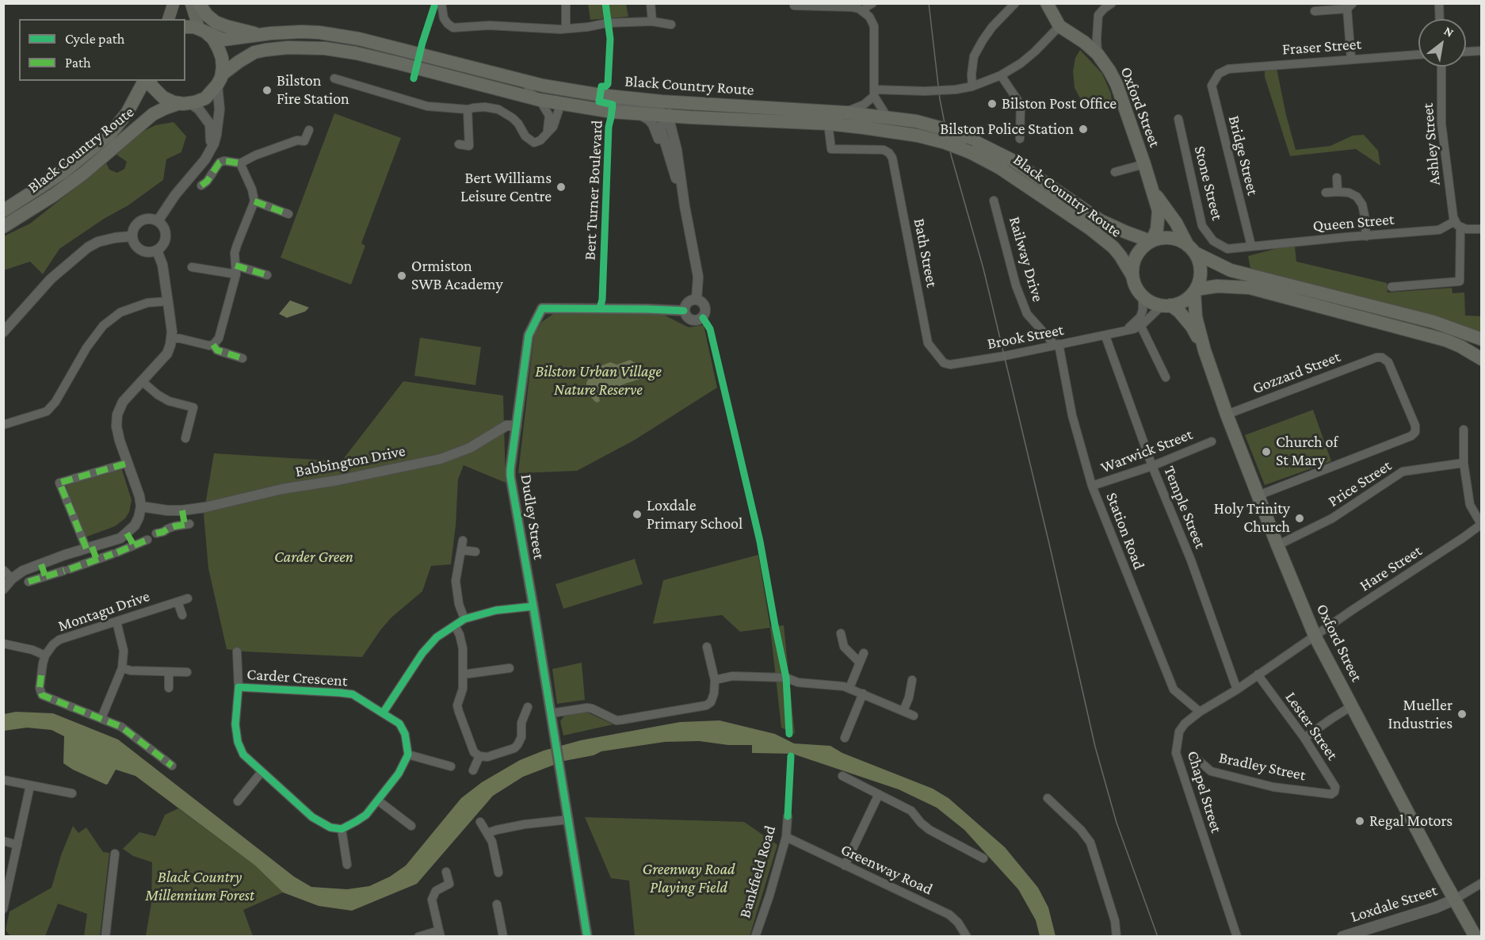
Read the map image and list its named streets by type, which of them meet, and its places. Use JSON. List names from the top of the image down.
{
  "streets": {
    "highway": ["Black Country Route", "Oxford Street"],
    "main road": ["Loxdale Street"],
    "street": [
      "Fraser Street",
      "Ashley Street",
      "Bridge Street",
      "Stone Street",
      "Queen Street",
      "Bath Street",
      "Railway Drive",
      "Brook Street",
      "Gozzard Street",
      "Warwick Street",
      "Babbington Drive",
      "Price Street",
      "Temple Street",
      "Dudley Street",
      "Station Road",
      "Hare Street",
      "Montagu Drive",
      "Carder Crescent",
      "Lester Street",
      "Bradley Street",
      "Chapel Street",
      "Greenway Road",
      "Bankfield Road"
    ],
    "cycle path": ["Bert Turner Boulevard"]
  },
  "crossings": [
    ["Fraser Street", "Bridge Street"],
    ["Black Country Route", "Oxford Street"],
    ["Black Country Route", "Bath Street"],
    ["Black Country Route", "Brook Street"],
    ["Oxford Street", "Brook Street"],
    ["Oxford Street", "Gozzard Street"],
    ["Oxford Street", "Price Street"],
    ["Oxford Street", "Hare Street"],
    ["Oxford Street", "Chapel Street"],
    ["Oxford Street", "Loxdale Street"],
    ["Ashley Street", "Queen Street"],
    ["Bridge Street", "Stone Street"],
    ["Bridge Street", "Queen Street"],
    ["Stone Street", "Queen Street"],
    ["Bath Street", "Brook Street"],
    ["Railway Drive", "Brook Street"],
    ["Railway Drive", "Station Road"],
    ["Brook Street", "Temple Street"],
    ["Brook Street", "Station Road"],
    ["Warwick Street", "Temple Street"],
    ["Warwick Street", "Station Road"],
    ["Babbington Drive", "Dudley Street"],
    ["Temple Street", "Chapel Street"],
    ["Station Road", "Chapel Street"],
    ["Hare Street", "Chapel Street"],
    ["Lester Street", "Bradley Street"],
    ["Lester Street", "Chapel Street"],
    ["Greenway Road", "Bankfield Road"]
  ],
  "parks": [
    "Bilston Urban Village Nature Reserve",
    "Carder Green",
    "Greenway Road Playing Field",
    "Black Country Millennium Forest"
  ],
  "places": [
    "Bilston Fire Station",
    "Bilston Post Office",
    "Bilston Police Station",
    "Bert Williams Leisure Centre",
    "Ormiston SWB Academy",
    "Church of St Mary",
    "Loxdale Primary School",
    "Holy Trinity Church",
    "Mueller Industries",
    "Regal Motors"
  ],
  "legend": ["Cycle path", "Path"],
  "north": "top right"
}
